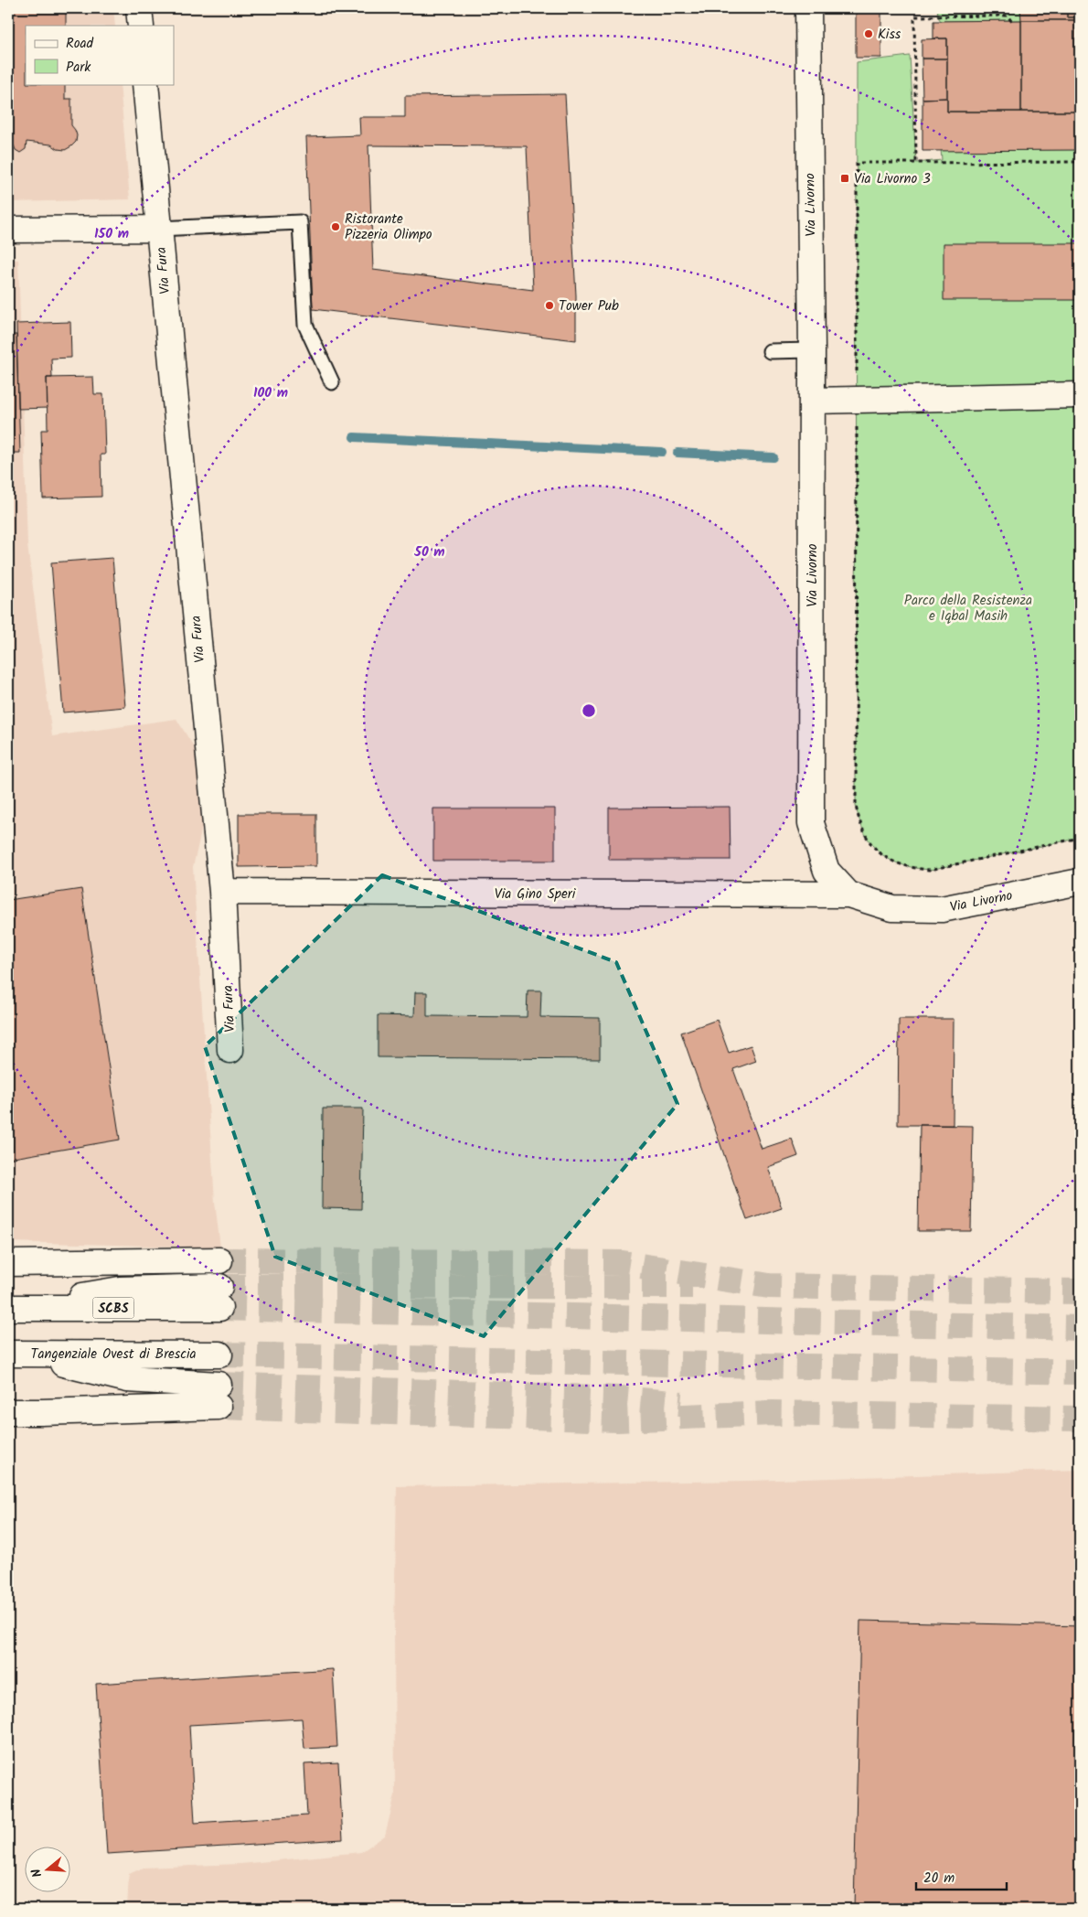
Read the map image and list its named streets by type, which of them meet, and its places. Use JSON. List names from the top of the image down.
{
  "streets": {
    "main road": [
      "Via Livorno",
      "Via Fura",
      "Via Gino Speri",
      "Tangenziale Ovest di Brescia"
    ]
  },
  "crossings": [
    ["Via Livorno", "Via Gino Speri"],
    ["Via Fura", "Via Gino Speri"]
  ],
  "parks": ["Parco della Resistenza e Iqbal Masih"],
  "places": {
    "other": ["Kiss", "Ristorante Pizzeria Olimpo", "Tower Pub"],
    "transit": ["Via Livorno 3"]
  },
  "legend": ["Road", "Park"],
  "scale_bar": "20 m",
  "north": "left",
  "rings": ["150 m", "100 m", "50 m"]
}
